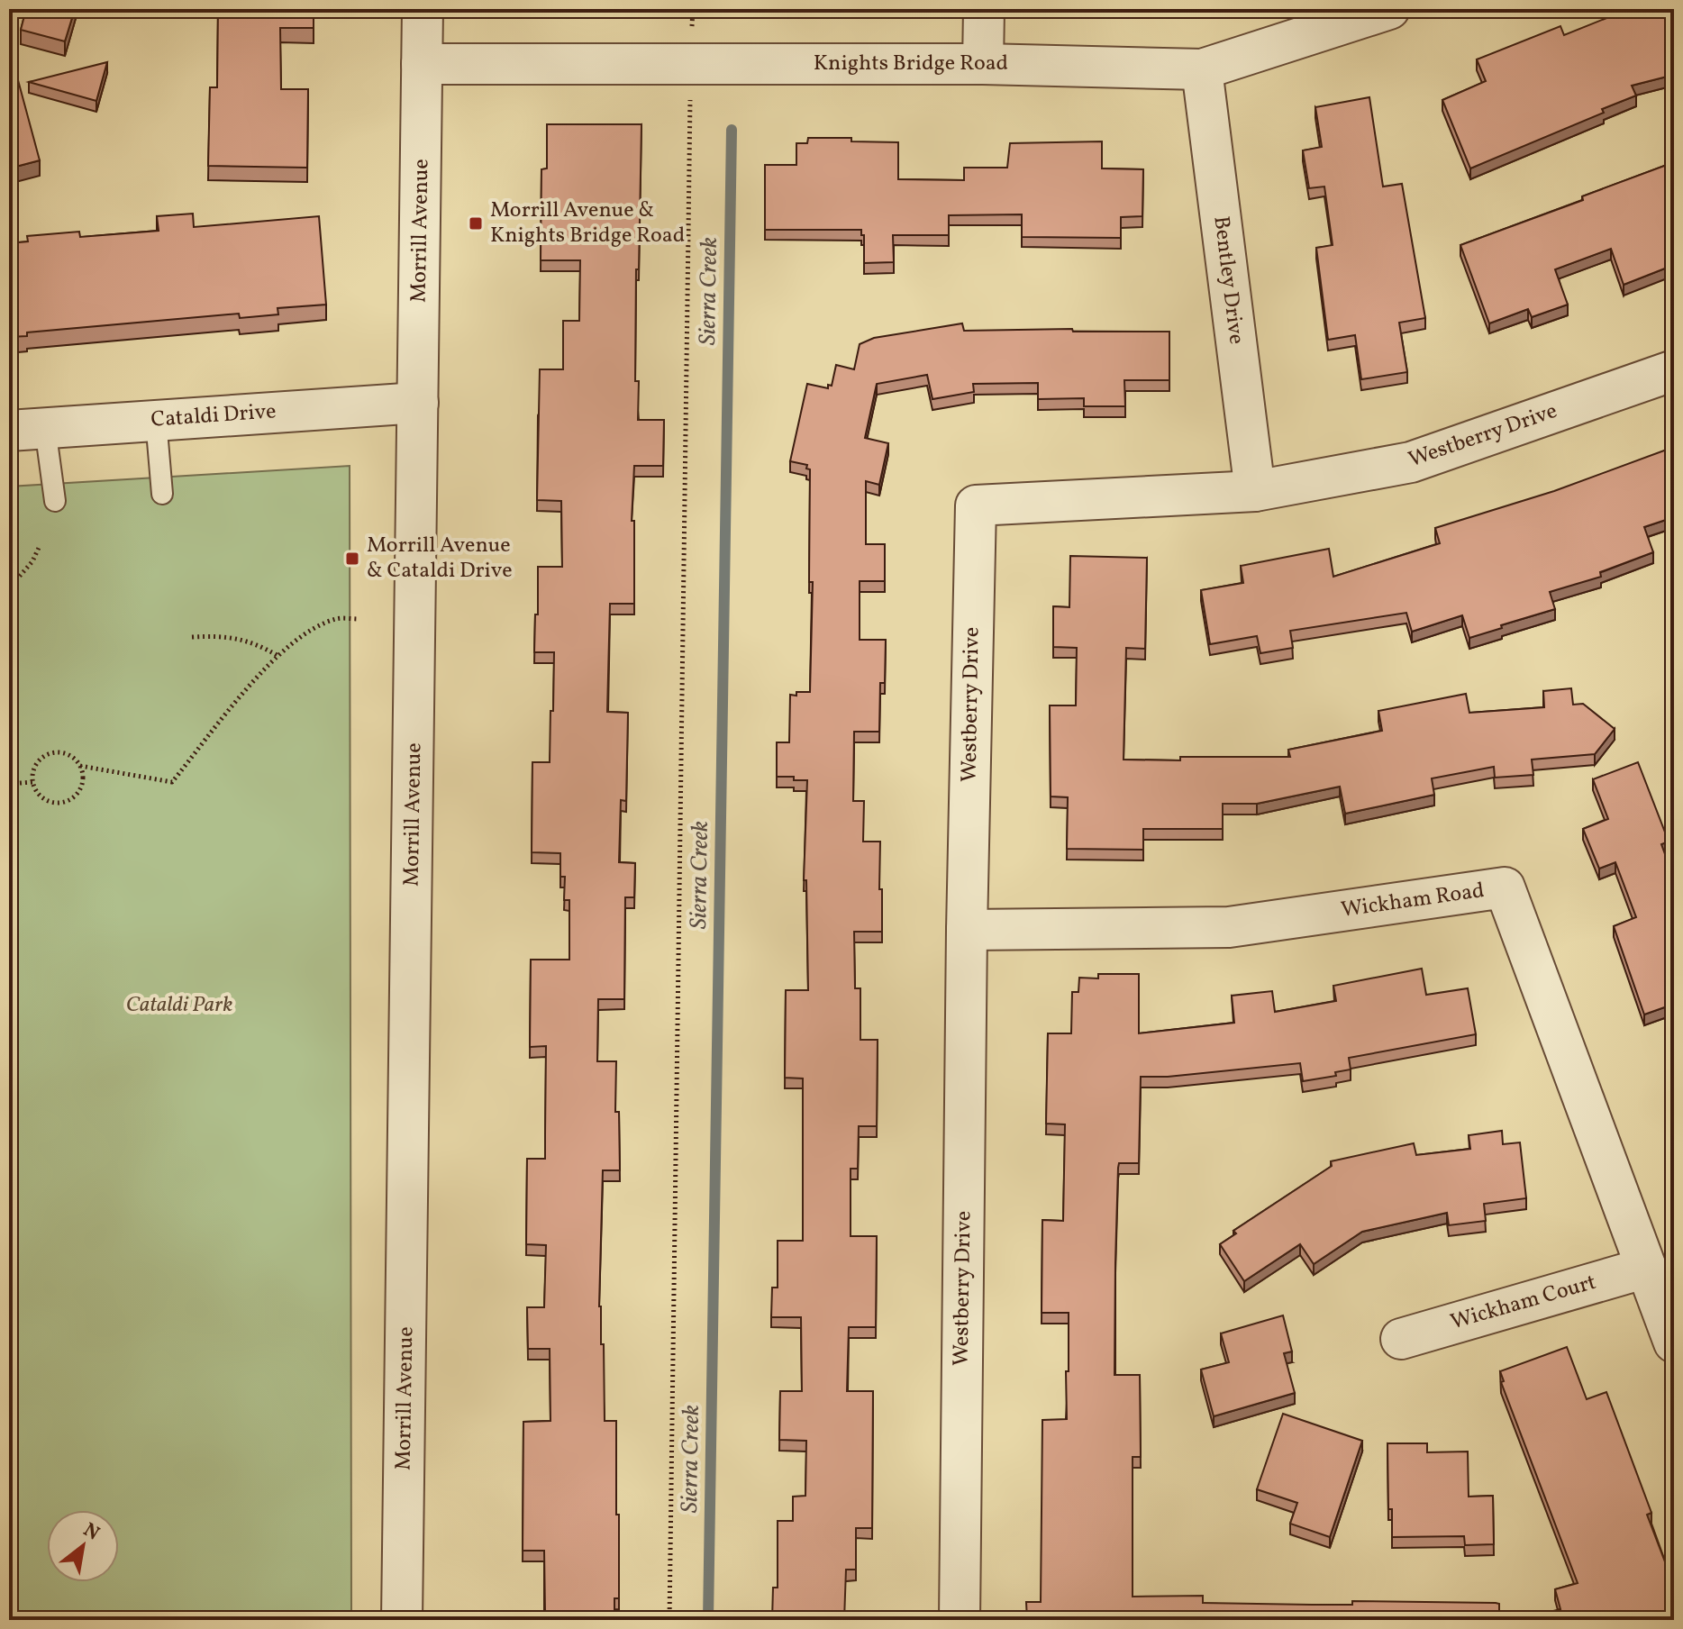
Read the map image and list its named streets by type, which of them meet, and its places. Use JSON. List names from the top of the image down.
{
  "streets": {
    "street": [
      "Knights Bridge Road",
      "Morrill Avenue",
      "Bentley Drive",
      "Cataldi Drive",
      "Westberry Drive",
      "Wickham Road",
      "Wickham Court"
    ]
  },
  "crossings": [
    ["Knights Bridge Road", "Morrill Avenue"],
    ["Knights Bridge Road", "Bentley Drive"],
    ["Morrill Avenue", "Cataldi Drive"],
    ["Bentley Drive", "Westberry Drive"],
    ["Westberry Drive", "Wickham Road"],
    ["Wickham Road", "Wickham Court"]
  ],
  "water": ["Sierra Creek"],
  "parks": ["Cataldi Park"],
  "places": {
    "transit": ["Morrill Avenue & Knights Bridge Road", "Morrill Avenue & Cataldi Drive"]
  },
  "north": "top right"
}
